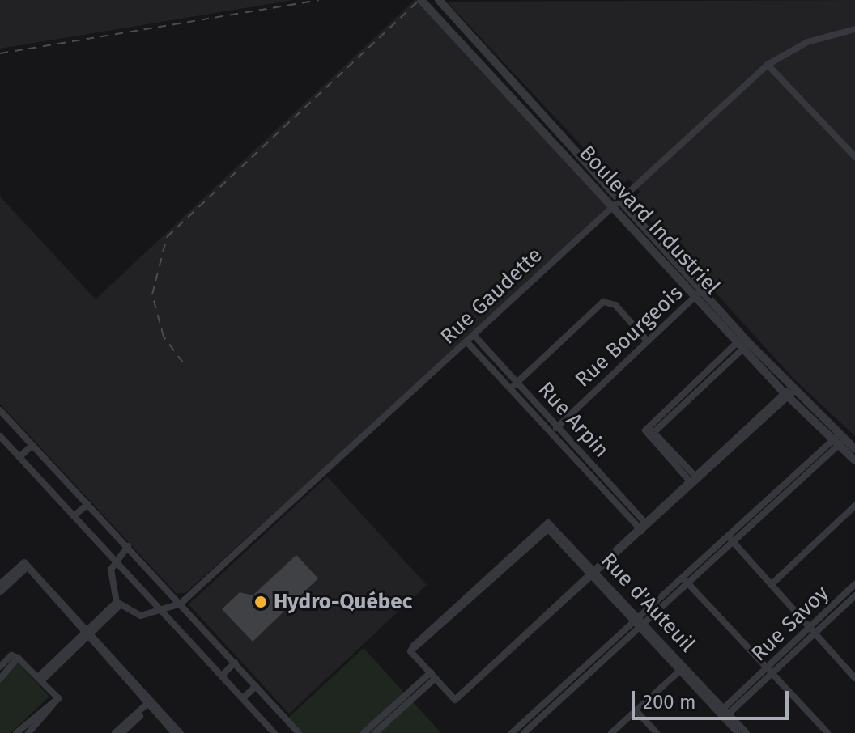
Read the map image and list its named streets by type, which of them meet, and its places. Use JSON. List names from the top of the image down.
{
  "streets": {
    "street": [
      "Boulevard Industriel",
      "Rue Gaudette",
      "Rue Bourgeois",
      "Rue Arpin",
      "Rue d'Auteuil",
      "Rue Savoy"
    ]
  },
  "crossings": [
    ["Boulevard Industriel", "Rue Gaudette"],
    ["Boulevard Industriel", "Rue Bourgeois"],
    ["Rue Gaudette", "Rue Arpin"],
    ["Rue Bourgeois", "Rue Arpin"],
    ["Rue d'Auteuil", "Rue Savoy"]
  ],
  "places": ["Hydro-Québec"],
  "scale_bar": "200 m"
}
